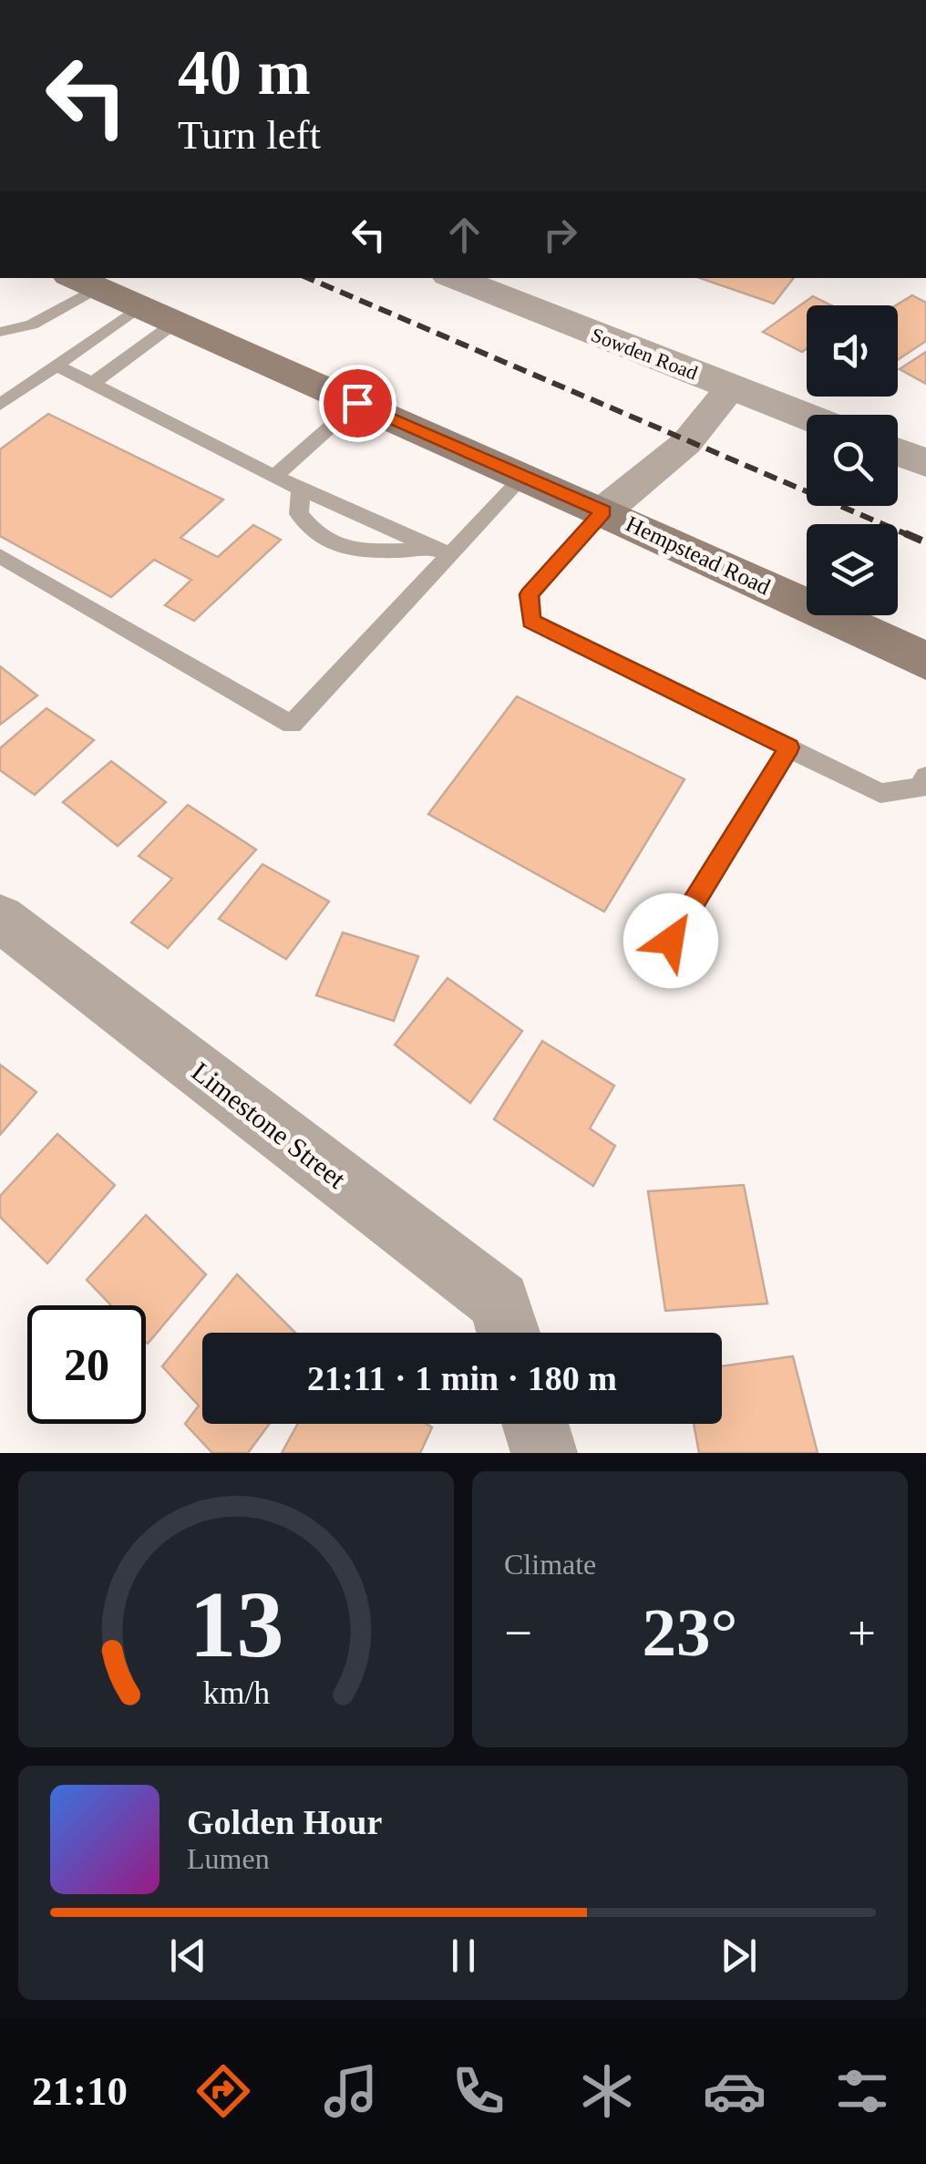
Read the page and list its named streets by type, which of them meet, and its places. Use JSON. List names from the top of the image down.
{
  "streets": {
    "main road": ["Hempstead Road"],
    "street": ["Sowden Road", "Limestone Street"]
  },
  "page": {
    "turn": ["40 m", "Turn left"],
    "limit": "20",
    "trip": "21:11 · 1 min · 180 m",
    "tile": "Climate",
    "heat": ["−", "23°", "+"],
    "song": ["Golden Hour", "Lumen"],
    "tabs": "21:10",
    "gauge": ["13", "km/h"]
  }
}
